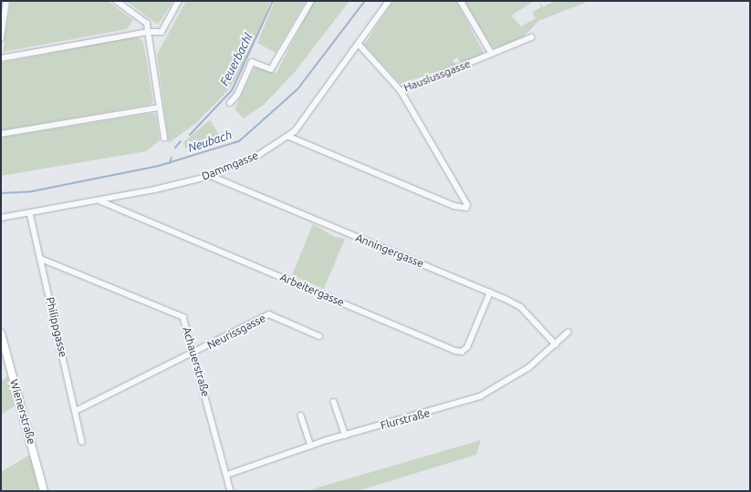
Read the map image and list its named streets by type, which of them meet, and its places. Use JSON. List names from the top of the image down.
{
  "streets": {
    "street": [
      "Hauslussgasse",
      "Dammgasse",
      "Anningergasse",
      "Arbeitergasse",
      "Philippgasse",
      "Neurissgasse",
      "Achauerstraße",
      "Wienerstraße",
      "Flurstraße"
    ]
  },
  "crossings": [
    ["Hauslussgasse", "Dammgasse"],
    ["Dammgasse", "Anningergasse"],
    ["Dammgasse", "Arbeitergasse"],
    ["Dammgasse", "Philippgasse"],
    ["Anningergasse", "Arbeitergasse"],
    ["Anningergasse", "Flurstraße"],
    ["Philippgasse", "Neurissgasse"],
    ["Philippgasse", "Achauerstraße"],
    ["Neurissgasse", "Achauerstraße"],
    ["Achauerstraße", "Flurstraße"]
  ],
  "water": ["Feuerbachl", "Neubach"]
}
